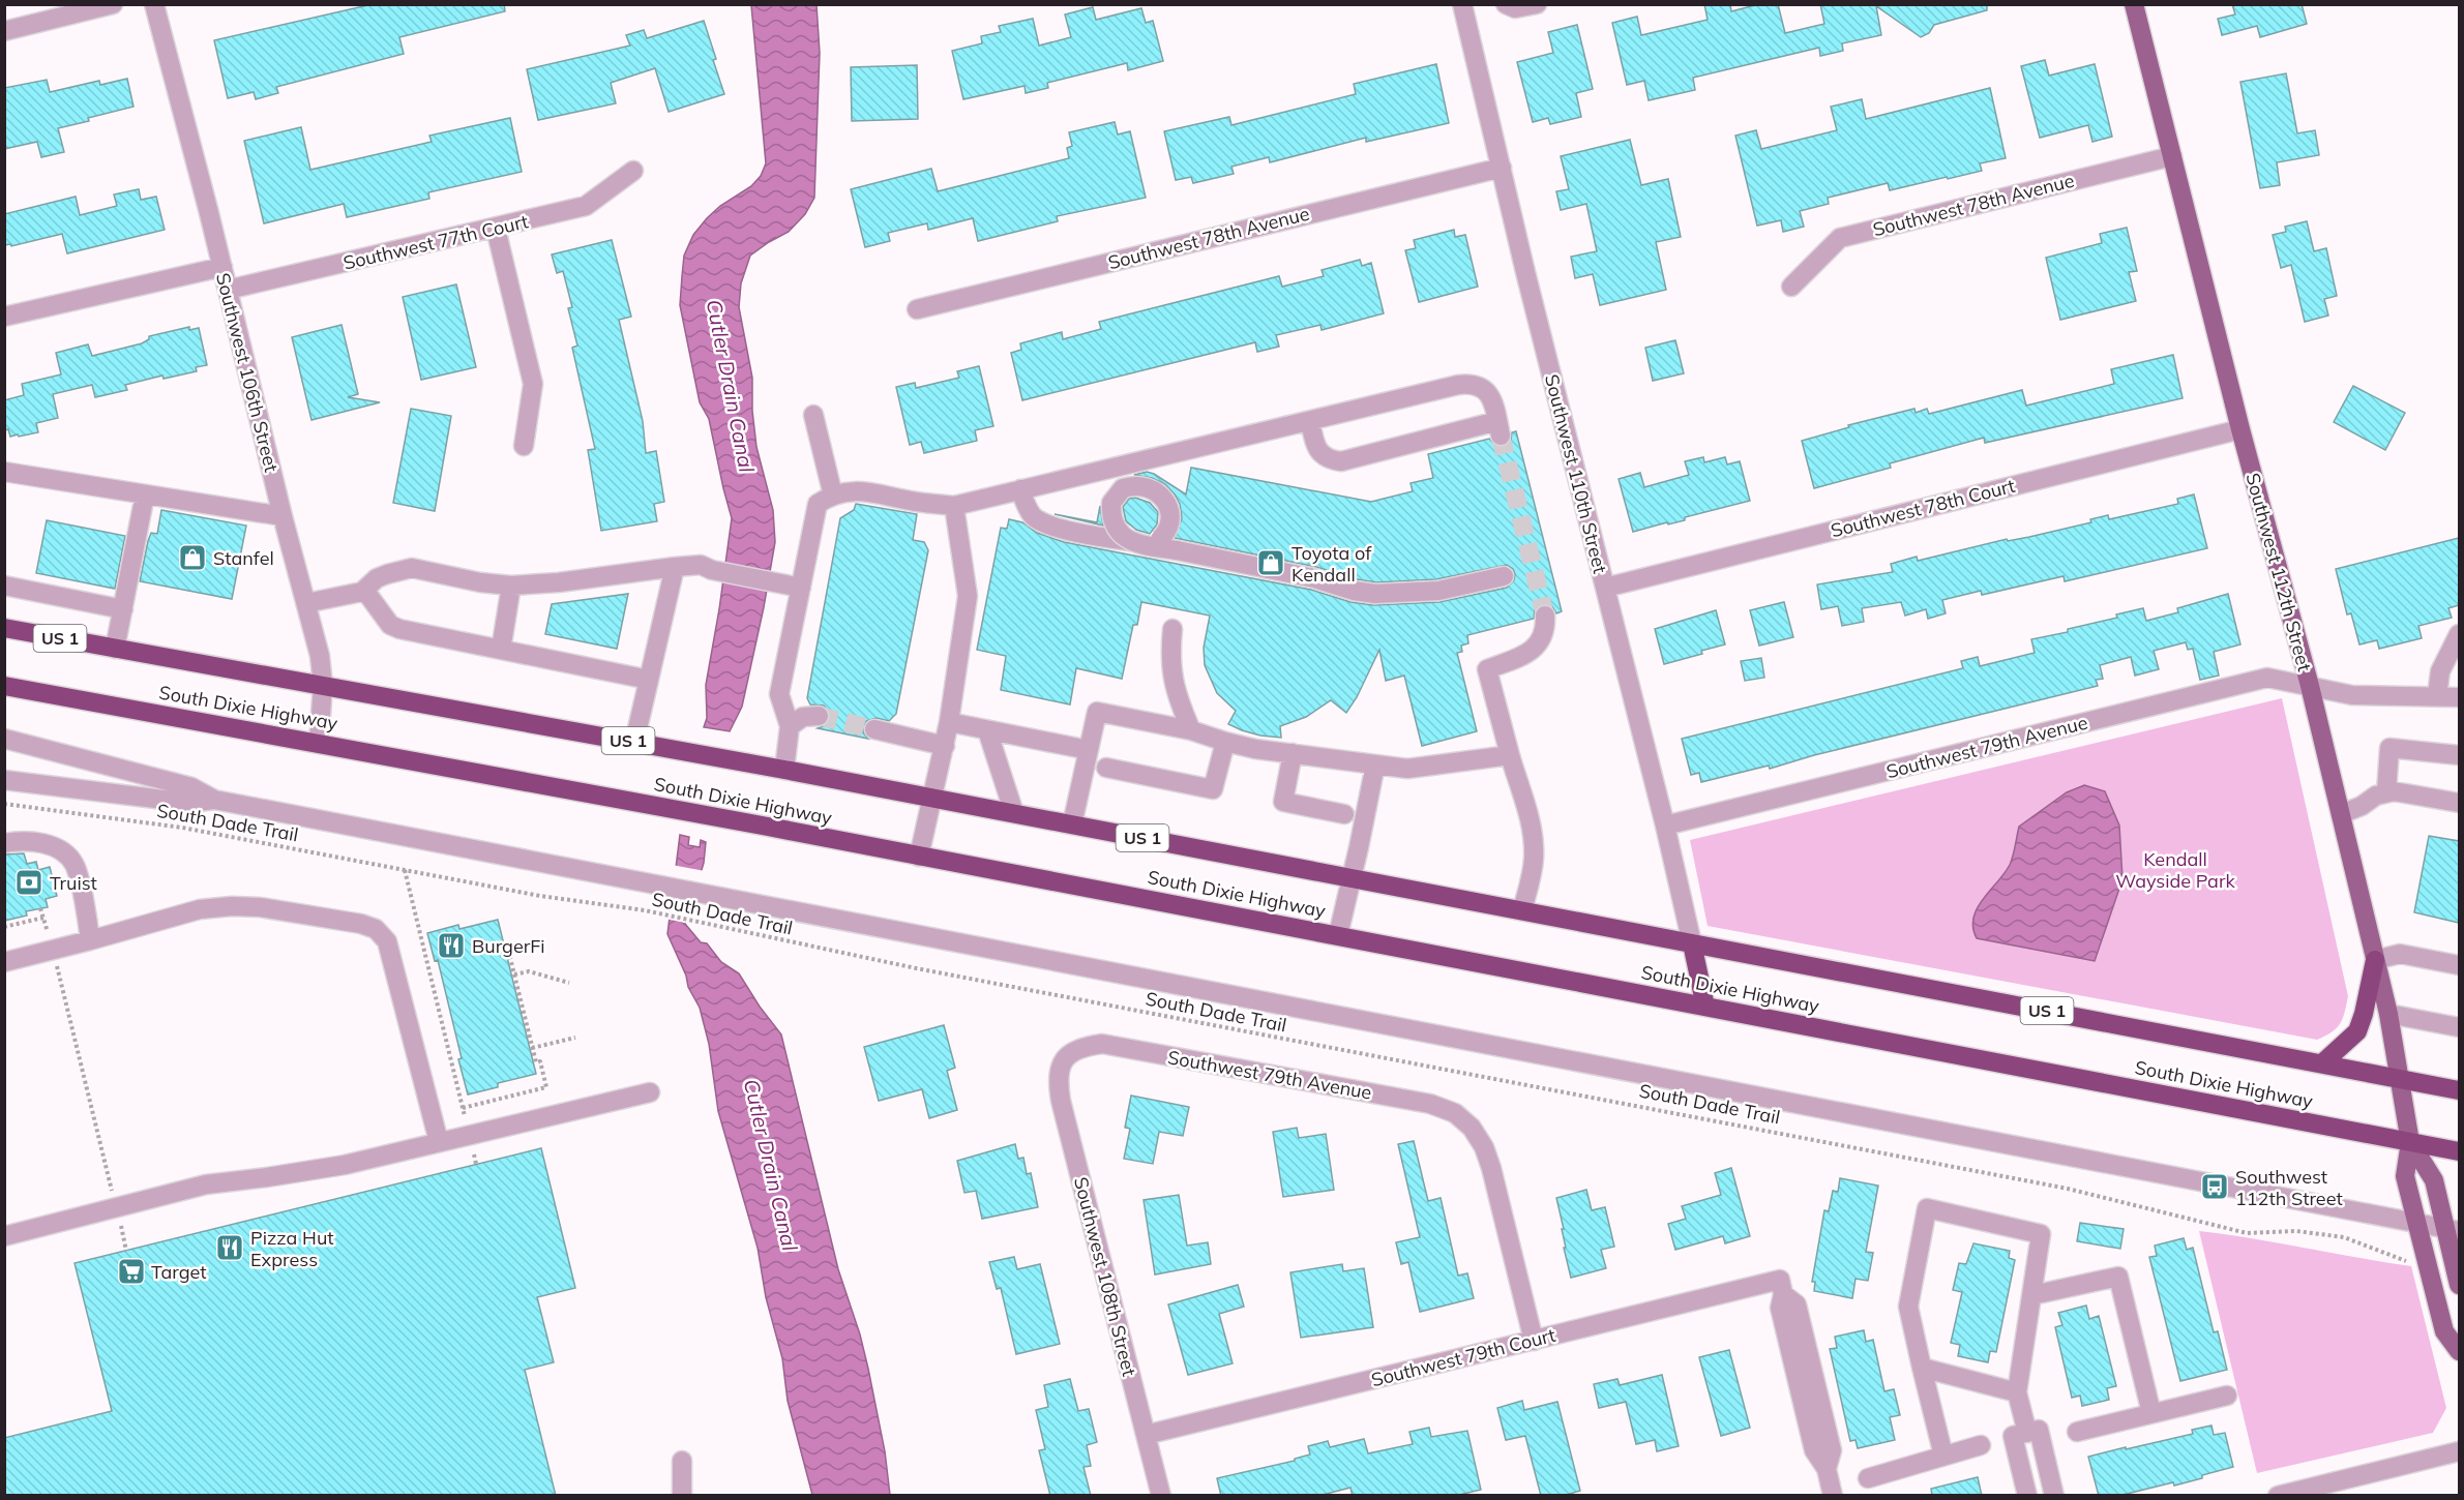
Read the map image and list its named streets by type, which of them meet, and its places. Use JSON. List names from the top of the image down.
{
  "streets": {
    "highway": ["US 1", "South Dixie Highway"],
    "main road": ["Southwest 112th Street"],
    "street": [
      "Southwest 78th Avenue",
      "Southwest 77th Court",
      "Southwest 106th Street",
      "Southwest 110th Street",
      "Southwest 78th Court",
      "Southwest 79th Avenue",
      "Southwest 108th Street",
      "Southwest 79th Court"
    ],
    "path": ["South Dade Trail"]
  },
  "crossings": [
    ["Southwest 78th Avenue", "Southwest 110th Street"],
    ["Southwest 78th Avenue", "Southwest 112th Street"],
    ["Southwest 77th Court", "Southwest 106th Street"],
    ["Southwest 106th Street", "South Dixie Highway"],
    ["Southwest 110th Street", "Southwest 78th Court"],
    ["Southwest 110th Street", "South Dixie Highway"],
    ["Southwest 110th Street", "Southwest 79th Avenue"],
    ["Southwest 78th Court", "Southwest 112th Street"],
    ["Southwest 112th Street", "South Dixie Highway"],
    ["Southwest 112th Street", "Southwest 79th Avenue"],
    ["Southwest 79th Avenue", "Southwest 108th Street"],
    ["Southwest 79th Avenue", "Southwest 79th Court"],
    ["Southwest 108th Street", "Southwest 79th Court"]
  ],
  "water": ["Cutler Drain Canal"],
  "parks": ["Kendall Wayside Park"],
  "places": {
    "shop": ["Stanfel", "Toyota of Kendall"],
    "bank": ["Truist"],
    "restaurant": ["BurgerFi", "Pizza Hut Express"],
    "bus stop": ["Southwest 112th Street"],
    "supermarket": ["Target"]
  }
}
